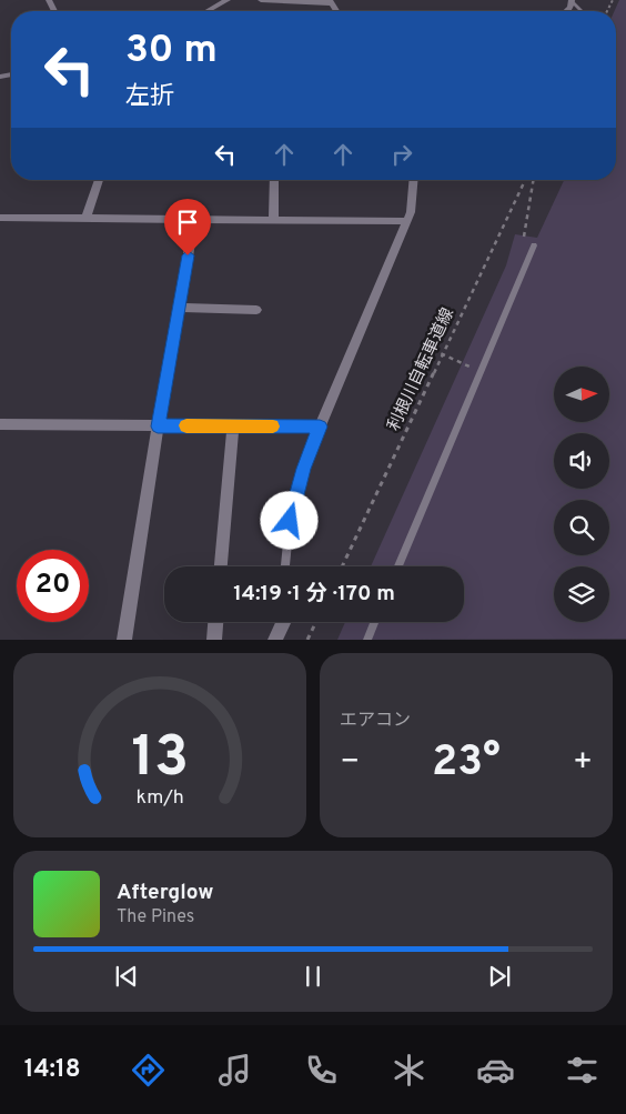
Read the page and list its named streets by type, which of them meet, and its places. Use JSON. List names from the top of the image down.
{
  "streets": {
    "path": ["利根川自転車道線"]
  },
  "north": "right",
  "page": {
    "turn": ["30 m", "左折"],
    "limit": "20",
    "trip": "14:19 · 1 分 · 170 m",
    "tile": "エアコン",
    "heat": ["−", "23°", "+"],
    "song": ["Afterglow", "The Pines"],
    "tabs": "14:18",
    "gauge": ["13", "km/h"]
  }
}
